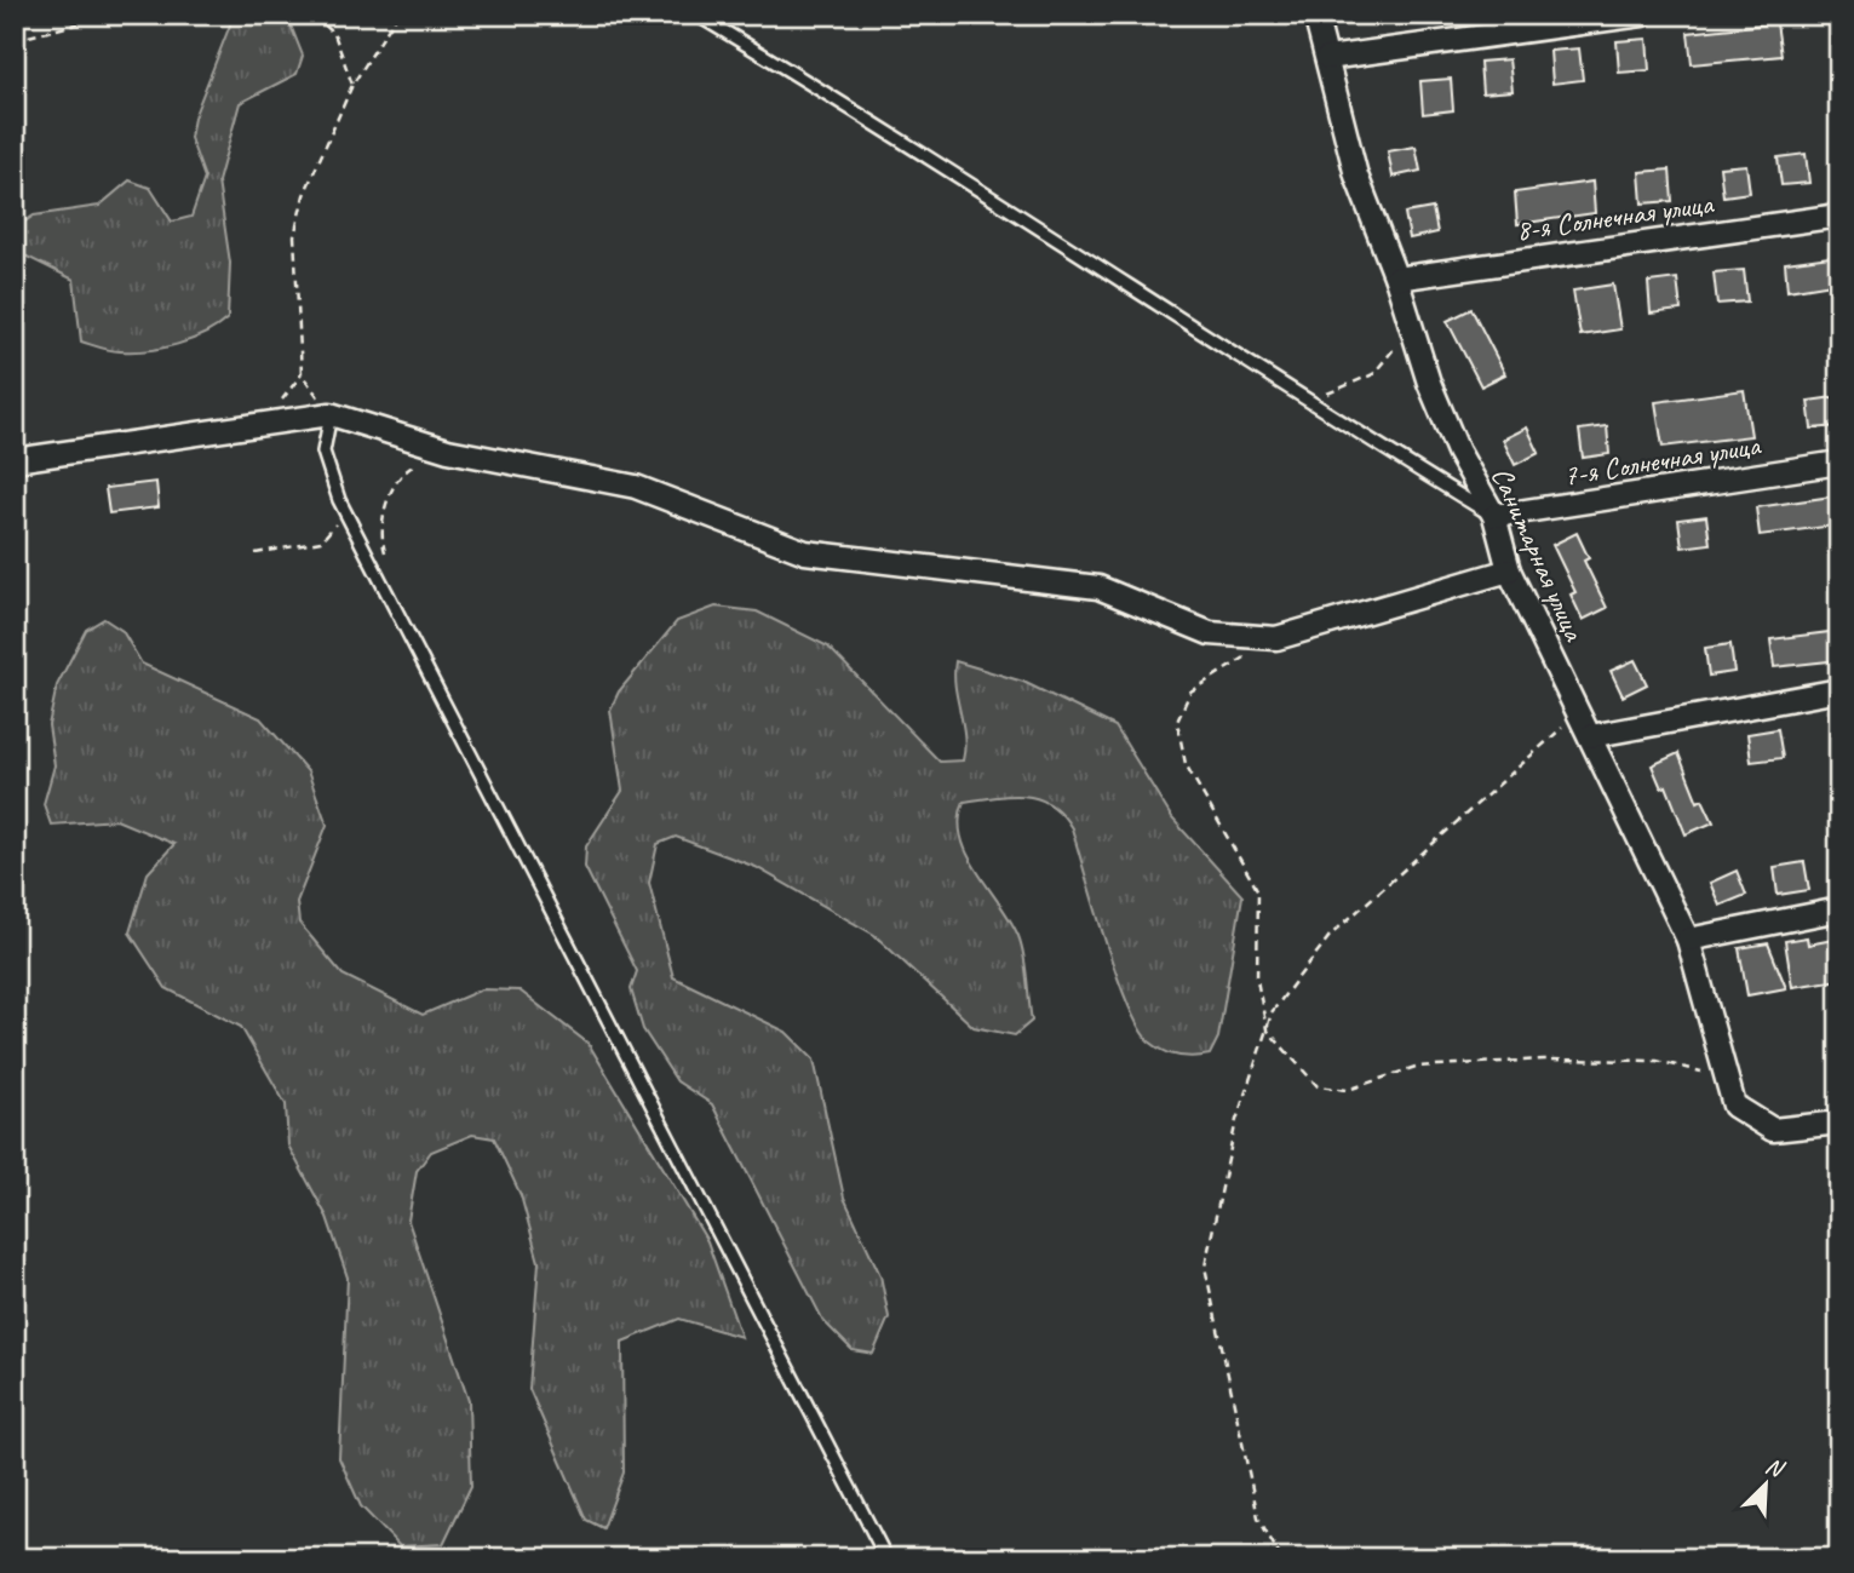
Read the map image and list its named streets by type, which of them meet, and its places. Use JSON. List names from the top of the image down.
{
  "streets": {
    "street": ["8-я Солнечная улица", "7-я Солнечная улица", "Санитарная улица"]
  },
  "crossings": [
    ["8-я Солнечная улица", "Санитарная улица"],
    ["7-я Солнечная улица", "Санитарная улица"]
  ],
  "north": "top right"
}
